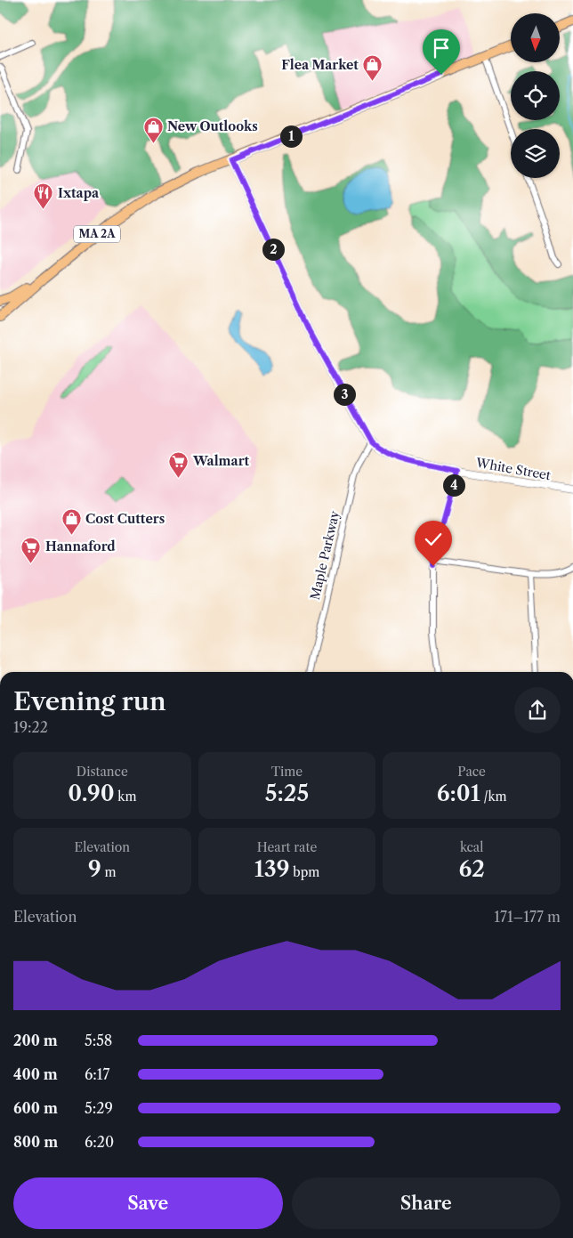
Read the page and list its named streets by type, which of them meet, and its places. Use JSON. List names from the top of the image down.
{
  "streets": {
    "main road": ["MA 2A"],
    "street": ["White Street", "Maple Parkway"]
  },
  "crossings": [
    ["MA 2A", "White Street"],
    ["White Street", "Maple Parkway"]
  ],
  "places": {
    "shop": ["Flea Market", "New Outlooks", "Cost Cutters"],
    "restaurant": ["Ixtapa"],
    "supermarket": ["Walmart", "Hannaford"]
  },
  "north": "bottom",
  "page": {
    "pins": [
      "1",
      "2",
      "3",
      "4"
    ],
    "heading": ["Evening run", "19:22"],
    "stats": [
      ["Distance", "0.90 km"],
      ["Time", "5:25"],
      ["Pace", "6:01 /km"],
      ["Elevation", "9 m"],
      ["Heart rate", "139 bpm"],
      ["kcal", "62"]
    ],
    "chart": ["Elevation", "171–177 m"],
    "list": [
      {
        "name": "200 m",
        "note": "5:58"
      },
      {
        "name": "400 m",
        "note": "6:17"
      },
      {
        "name": "600 m",
        "note": "5:29"
      },
      {
        "name": "800 m",
        "note": "6:20"
      }
    ],
    "buttons": ["Save", "Share"]
  }
}
